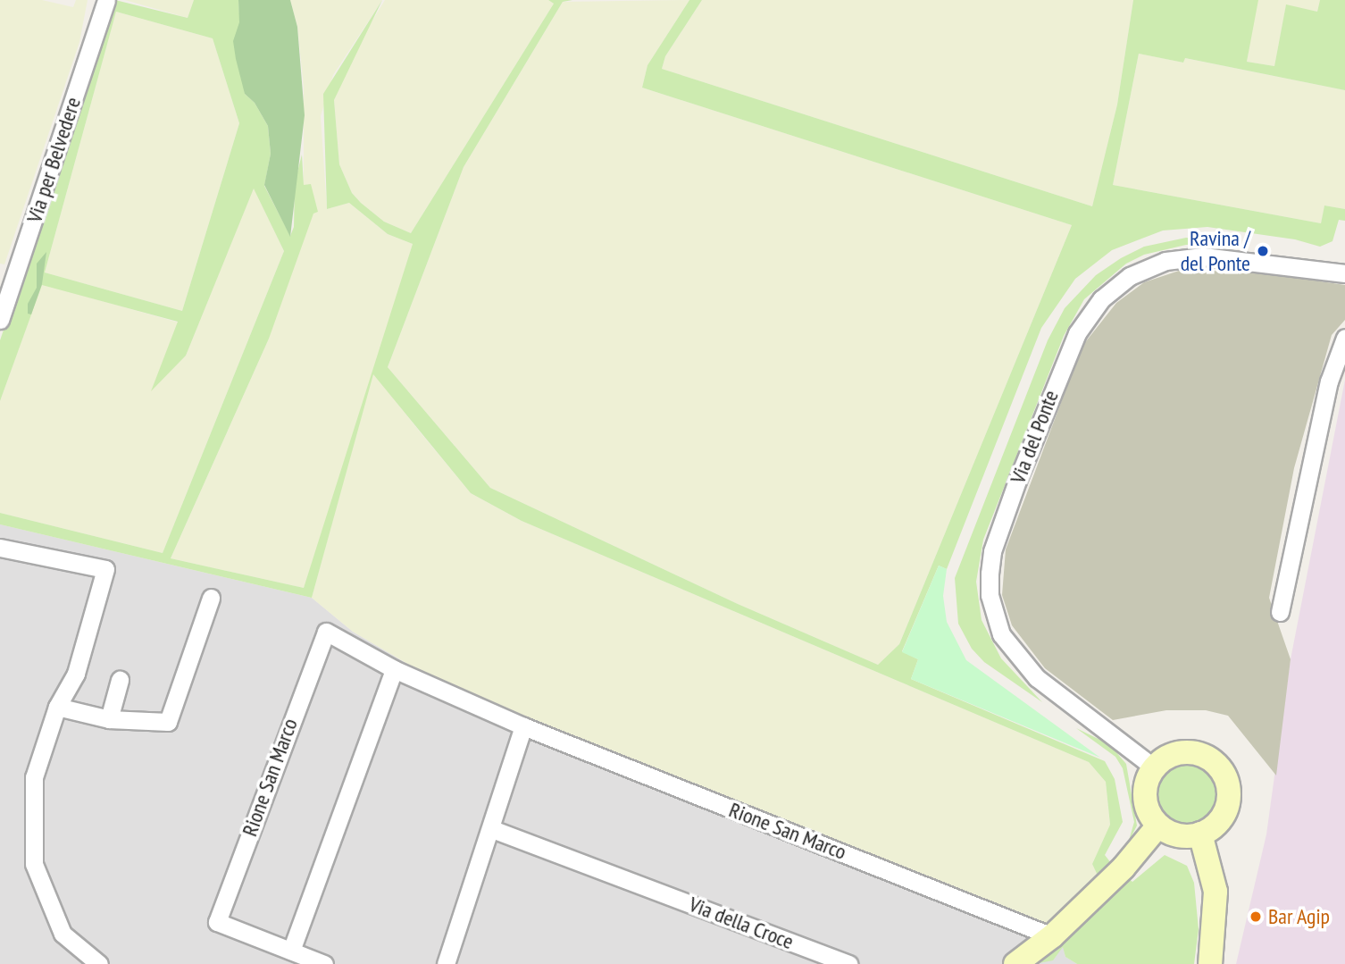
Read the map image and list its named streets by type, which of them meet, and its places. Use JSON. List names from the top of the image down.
{
  "streets": {
    "street": [
      "Via per Belvedere",
      "Via del Ponte",
      "Rione San Marco",
      "Via della Croce"
    ]
  },
  "places": ["Ravina / del Ponte", "Bar Agip"]
}
